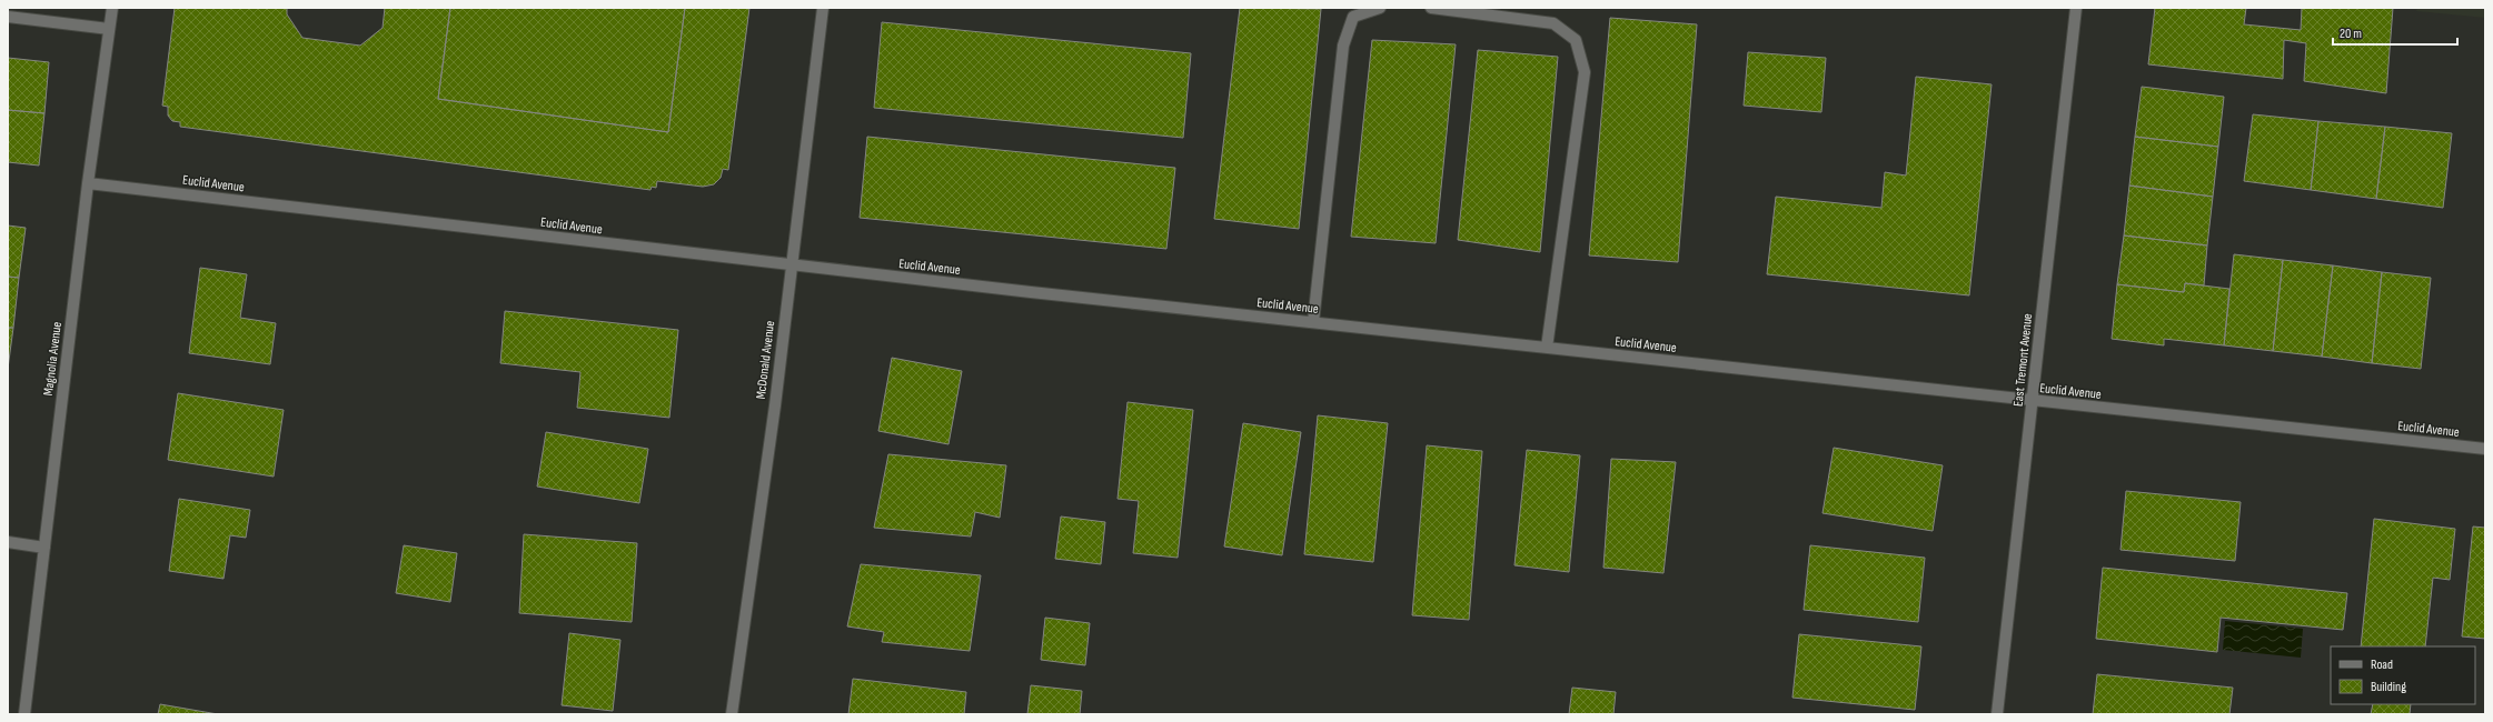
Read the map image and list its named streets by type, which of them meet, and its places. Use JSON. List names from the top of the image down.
{
  "streets": {
    "street": [
      "Euclid Avenue",
      "Magnolia Avenue",
      "McDonald Avenue",
      "East Tremont Avenue"
    ]
  },
  "crossings": [
    ["Euclid Avenue", "Magnolia Avenue"],
    ["Euclid Avenue", "McDonald Avenue"],
    ["Euclid Avenue", "East Tremont Avenue"]
  ],
  "legend": ["Road", "Building"],
  "scale_bar": "20 m"
}
